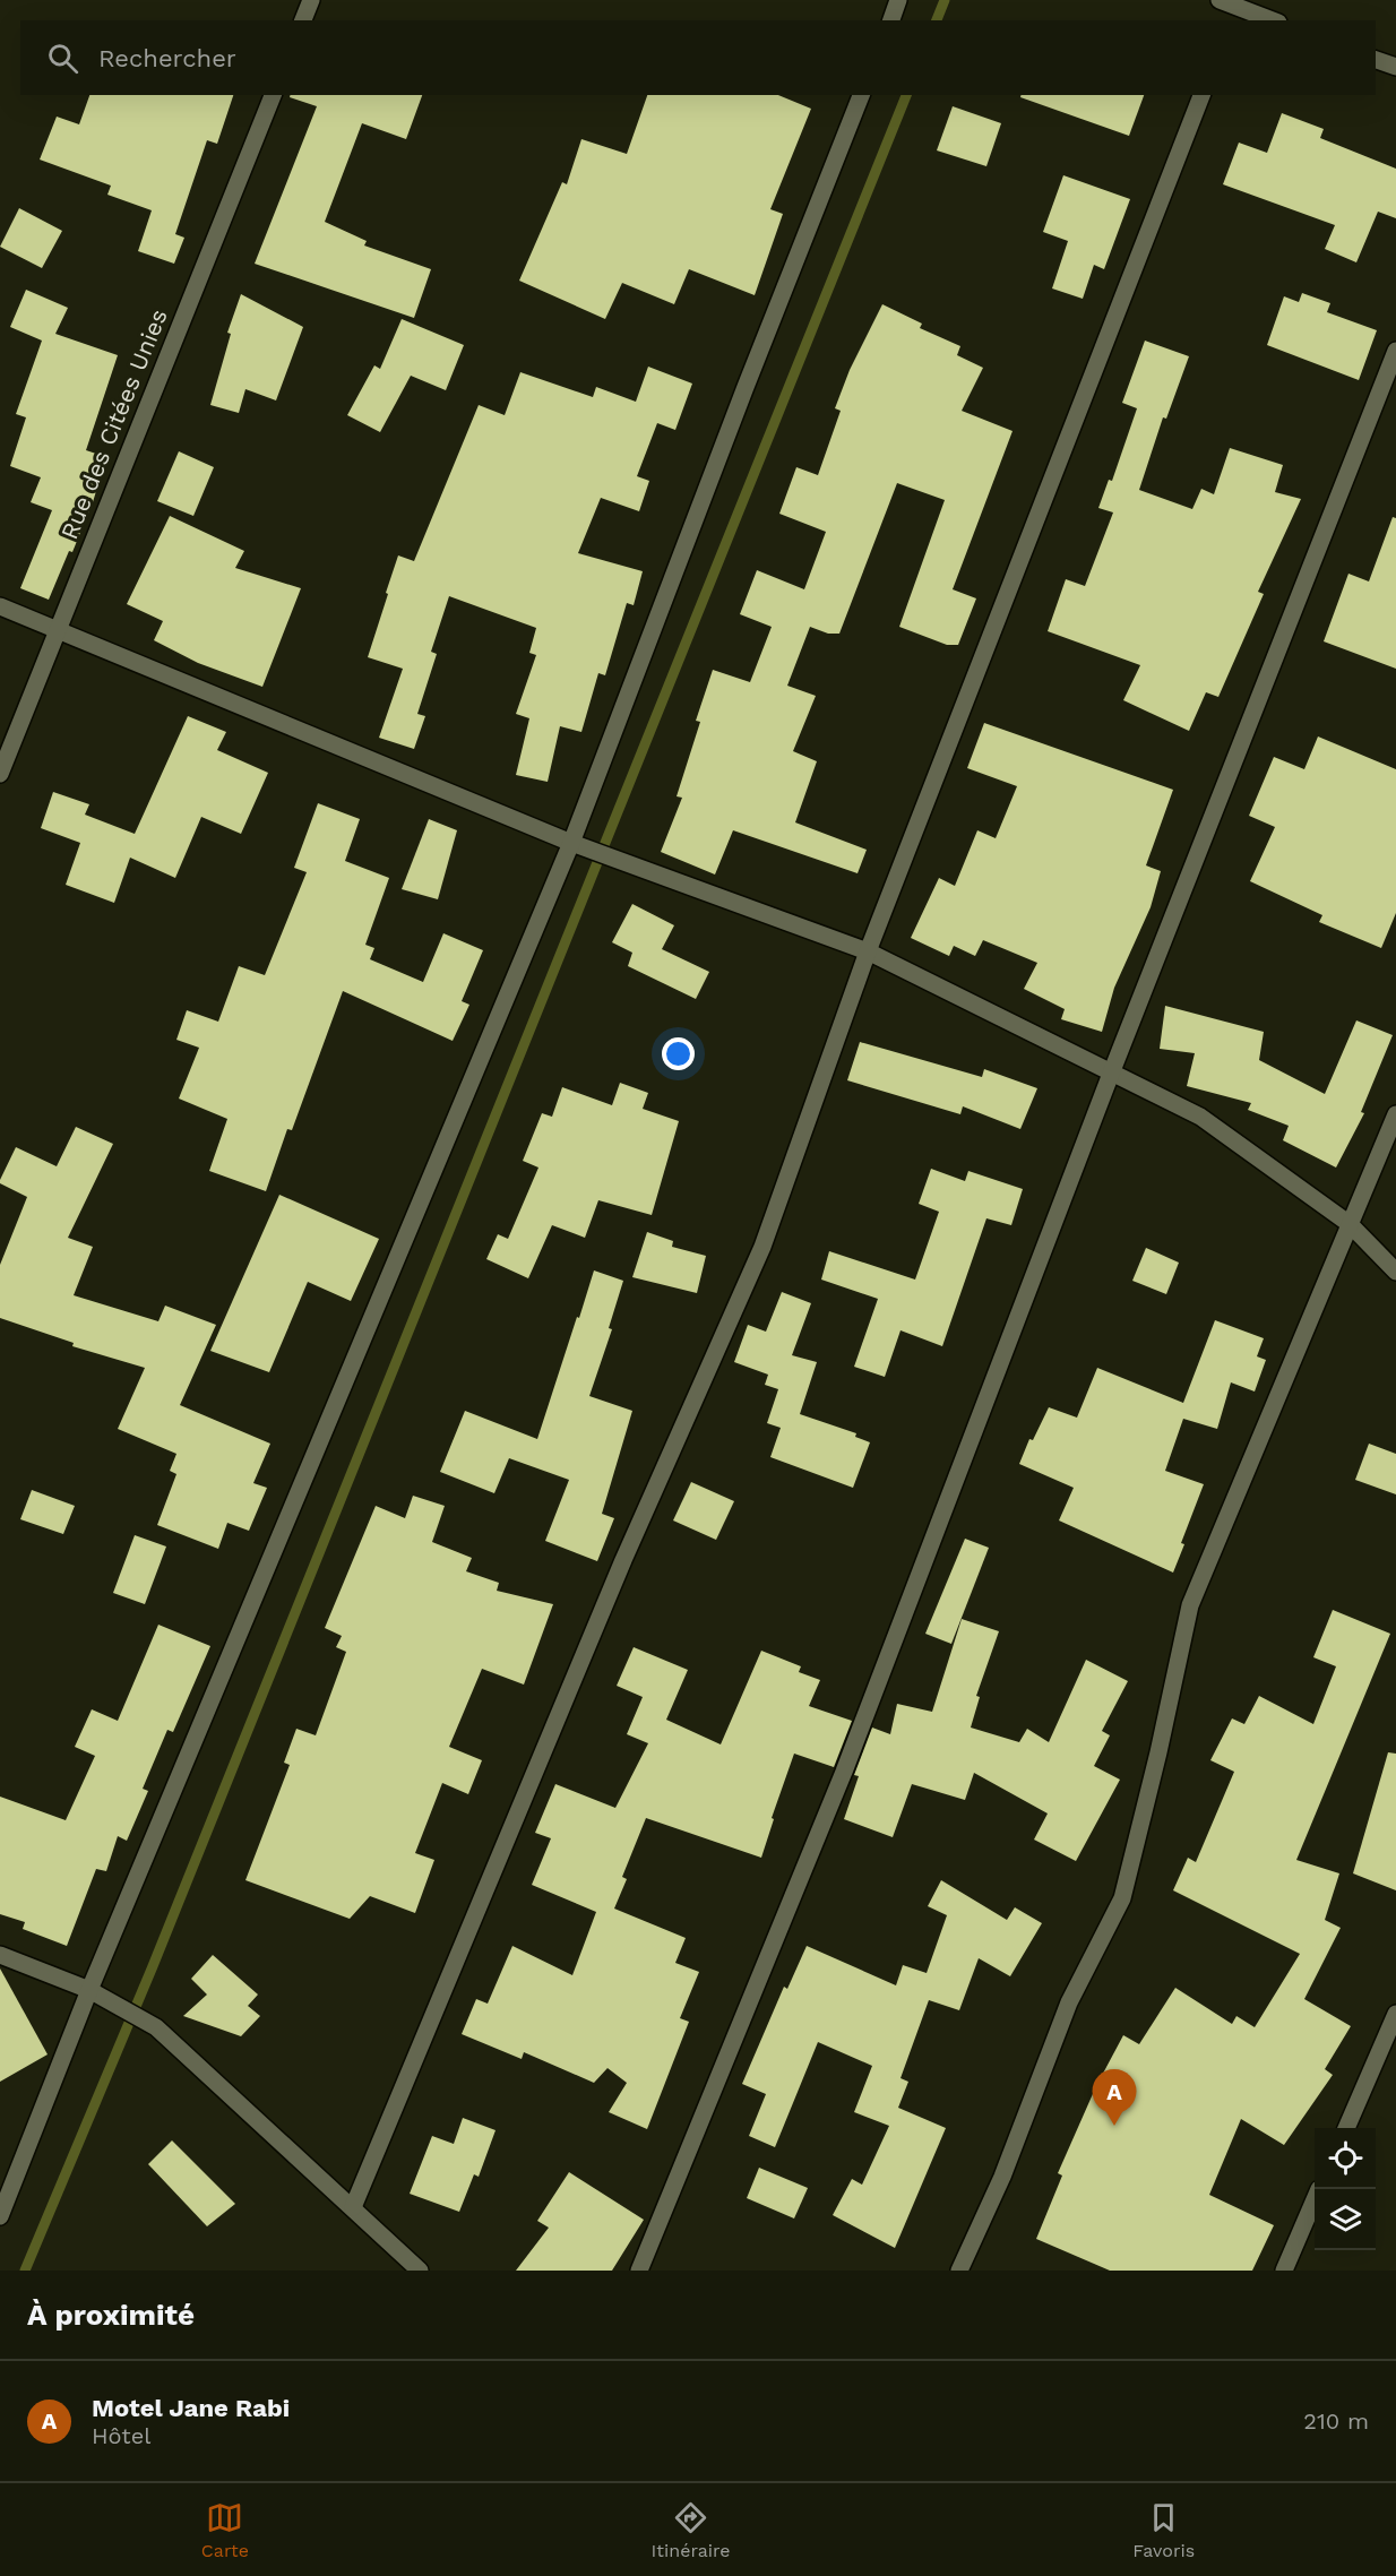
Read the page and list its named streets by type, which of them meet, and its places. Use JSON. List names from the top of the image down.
{
  "streets": {
    "street": ["Rue des Citées Unies"]
  },
  "page": {
    "search": "Rechercher",
    "pins": "A",
    "heading": "À proximité",
    "list": [
      {
        "mark": "A",
        "name": "Motel Jane Rabi",
        "note": "Hôtel",
        "value": "210 m"
      }
    ],
    "nav": ["Carte", "Itinéraire", "Favoris"]
  }
}
